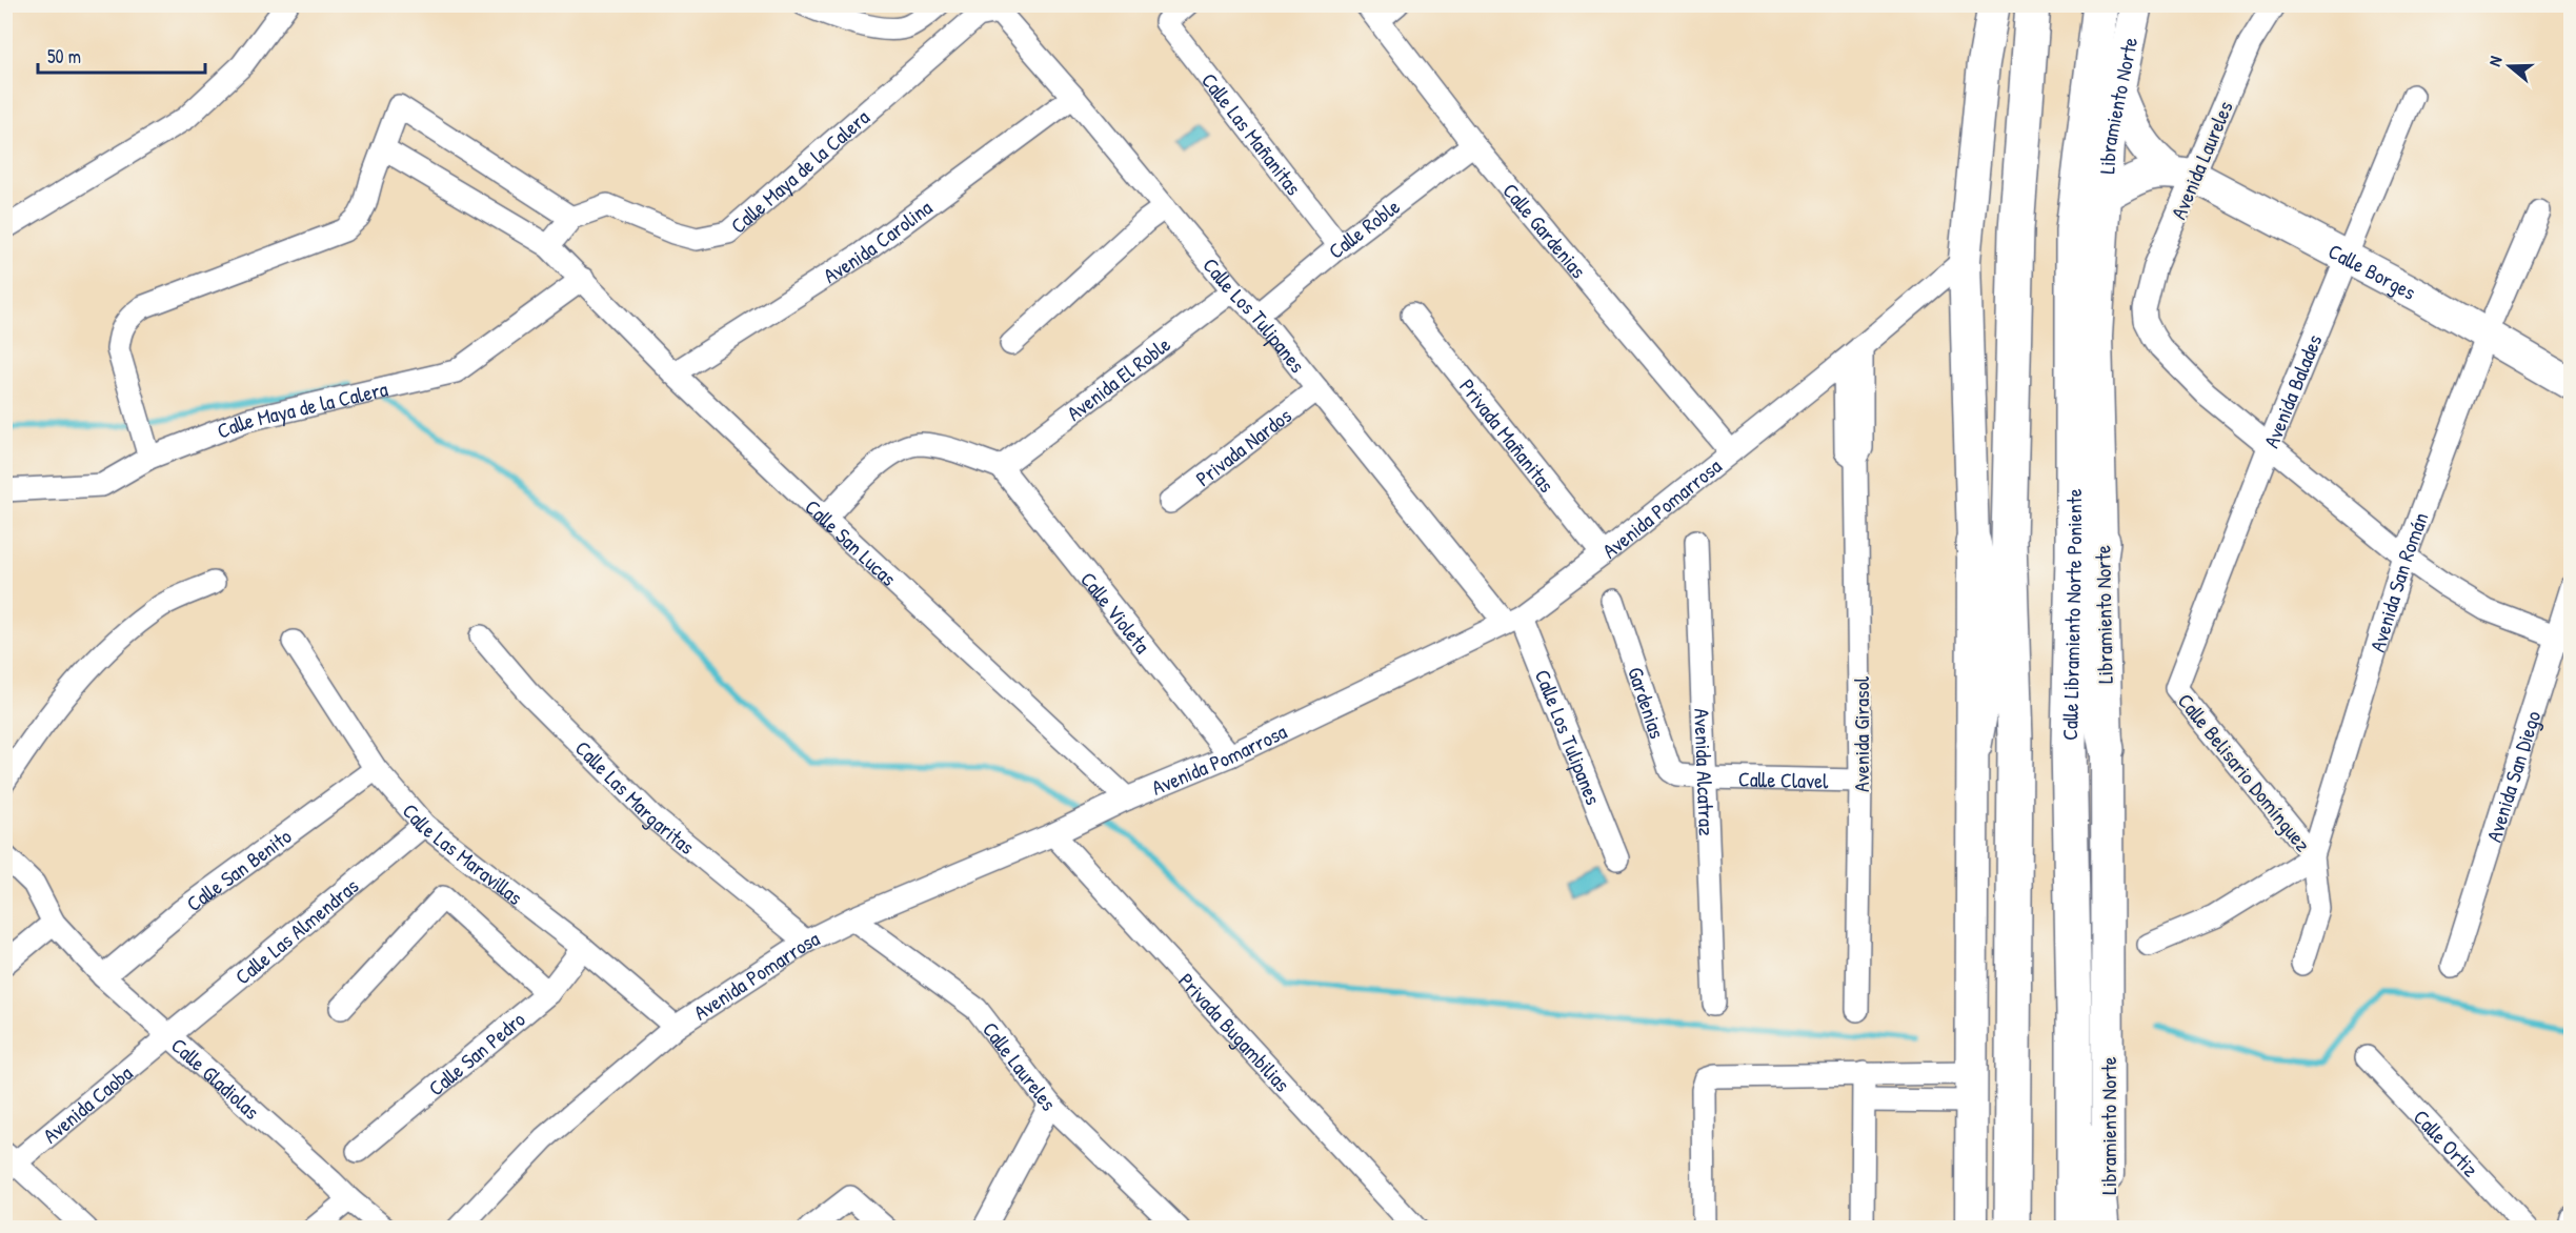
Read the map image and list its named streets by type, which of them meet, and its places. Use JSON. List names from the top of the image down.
{
  "streets": {
    "highway": ["Calle Libramiento Norte Poniente"],
    "street": [
      "Libramiento Norte",
      "Calle Las Mañanitas",
      "Avenida Laureles",
      "Calle Maya de la Calera",
      "Calle Roble",
      "Calle Gardenias",
      "Avenida Carolina",
      "Calle Borges",
      "Calle Los Tulipanes",
      "Avenida El Roble",
      "Avenida Balades",
      "Privada Mañanitas",
      "Privada Nardos",
      "Avenida Pomarrosa",
      "Calle San Lucas",
      "Avenida San Román",
      "Calle Violeta",
      "Gardenias",
      "Avenida Girasol",
      "Avenida Alcatraz",
      "Calle Belisario Domínguez",
      "Avenida San Diego",
      "Calle Clavel",
      "Calle Las Margaritas",
      "Calle Las Maravillas",
      "Calle San Benito",
      "Calle Las Almendras",
      "Privada Bugambilias",
      "Calle San Pedro",
      "Calle Laureles",
      "Calle Gladiolas",
      "Avenida Caoba",
      "Calle Ortiz"
    ]
  },
  "crossings": [
    ["Libramiento Norte", "Calle Borges"],
    ["Libramiento Norte", "Calle Libramiento Norte Poniente"],
    ["Calle Las Mañanitas", "Calle Roble"],
    ["Avenida Laureles", "Calle Borges"],
    ["Avenida Laureles", "Avenida Balades"],
    ["Calle Maya de la Calera", "Calle Los Tulipanes"],
    ["Calle Maya de la Calera", "Calle San Lucas"],
    ["Calle Roble", "Calle Gardenias"],
    ["Calle Roble", "Calle Los Tulipanes"],
    ["Calle Gardenias", "Avenida Pomarrosa"],
    ["Avenida Carolina", "Calle Los Tulipanes"],
    ["Avenida Carolina", "Calle San Lucas"],
    ["Calle Borges", "Avenida Balades"],
    ["Calle Borges", "Avenida San Román"],
    ["Calle Los Tulipanes", "Avenida El Roble"],
    ["Calle Los Tulipanes", "Privada Nardos"],
    ["Calle Los Tulipanes", "Avenida Pomarrosa"],
    ["Avenida El Roble", "Calle Violeta"],
    ["Avenida Balades", "Calle Belisario Domínguez"],
    ["Privada Mañanitas", "Avenida Pomarrosa"],
    ["Avenida Pomarrosa", "Calle San Lucas"],
    ["Avenida Pomarrosa", "Calle Violeta"],
    ["Avenida Pomarrosa", "Avenida Girasol"],
    ["Avenida Pomarrosa", "Calle Las Margaritas"],
    ["Avenida Pomarrosa", "Calle Las Maravillas"],
    ["Avenida Pomarrosa", "Privada Bugambilias"],
    ["Avenida Pomarrosa", "Calle Laureles"],
    ["Avenida San Román", "Calle Belisario Domínguez"],
    ["Gardenias", "Avenida Alcatraz"],
    ["Gardenias", "Calle Clavel"],
    ["Avenida Girasol", "Calle Clavel"],
    ["Avenida Alcatraz", "Calle Clavel"],
    ["Calle Las Maravillas", "Calle San Benito"],
    ["Calle Las Maravillas", "Calle Las Almendras"],
    ["Calle Las Maravillas", "Calle San Pedro"],
    ["Calle San Benito", "Calle Gladiolas"],
    ["Calle Las Almendras", "Calle Gladiolas"],
    ["Calle Las Almendras", "Avenida Caoba"],
    ["Calle Gladiolas", "Avenida Caoba"]
  ],
  "scale_bar": "50 m",
  "north": "left"
}
